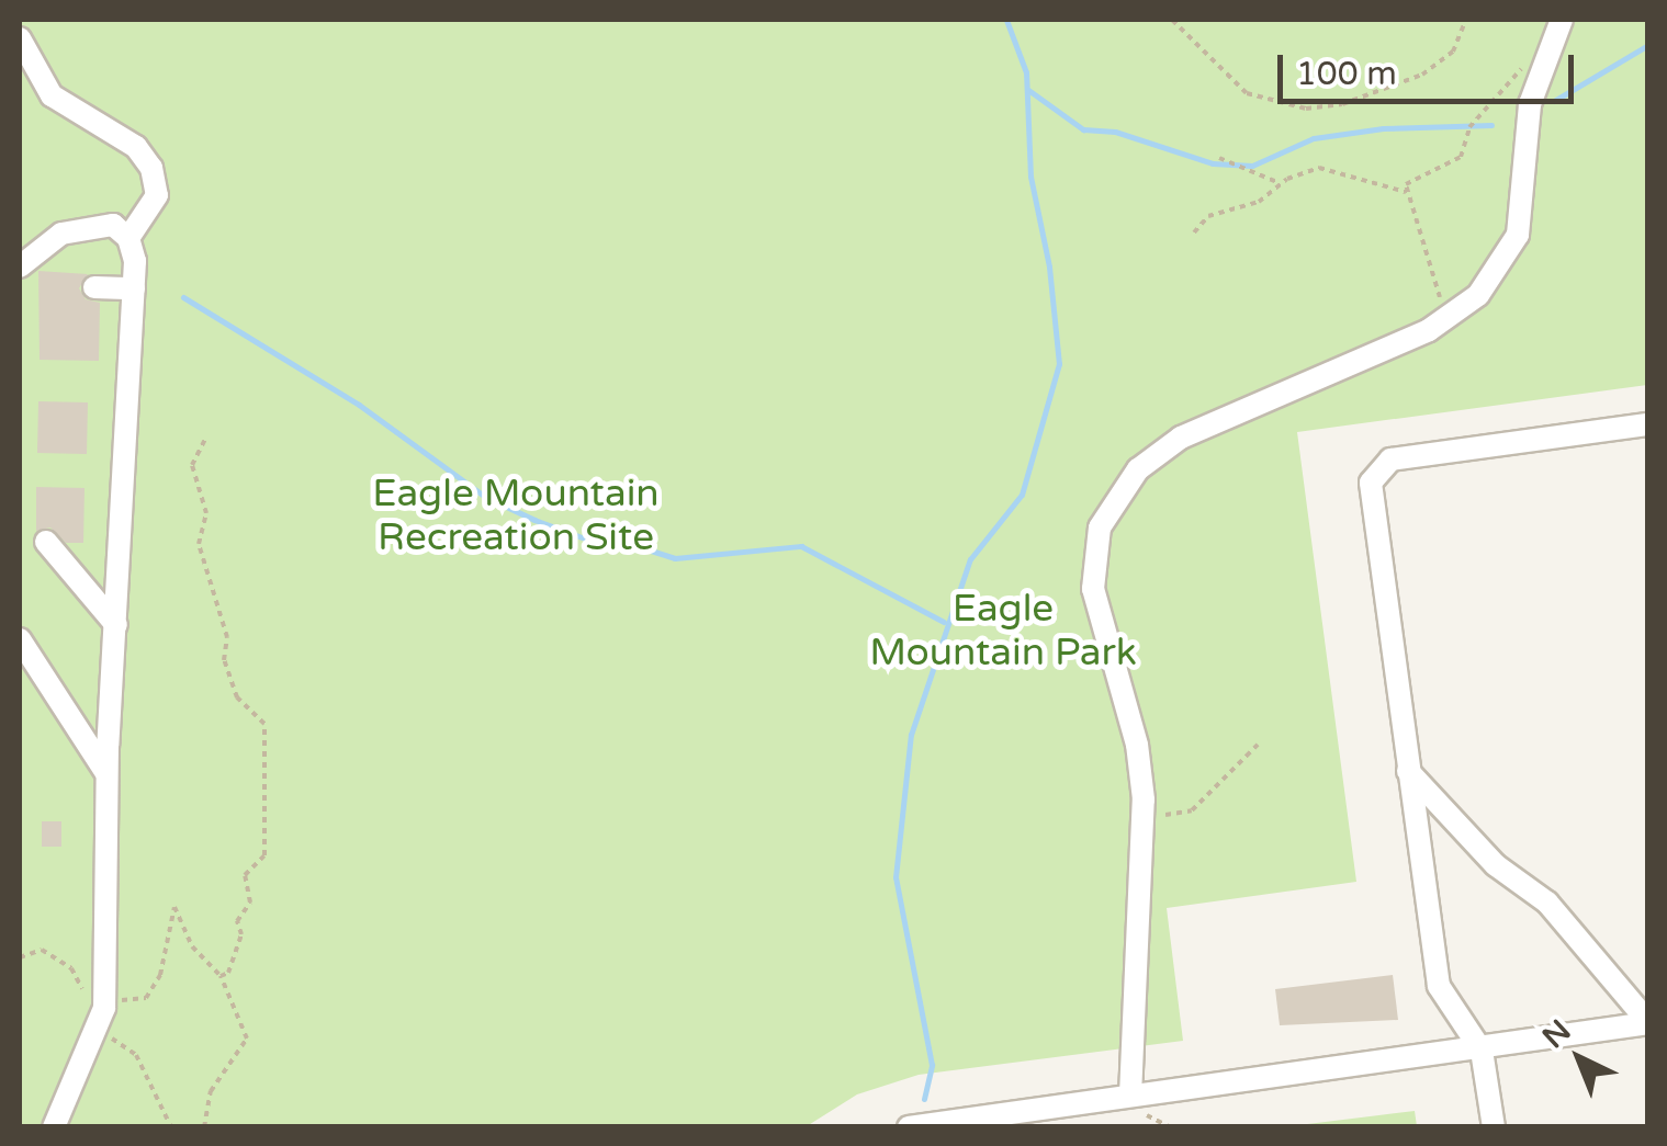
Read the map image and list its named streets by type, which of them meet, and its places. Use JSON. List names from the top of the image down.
{
  "parks": ["Eagle Mountain Recreation Site", "Eagle Mountain Park"],
  "scale_bar": "100 m",
  "north": "top left"
}
